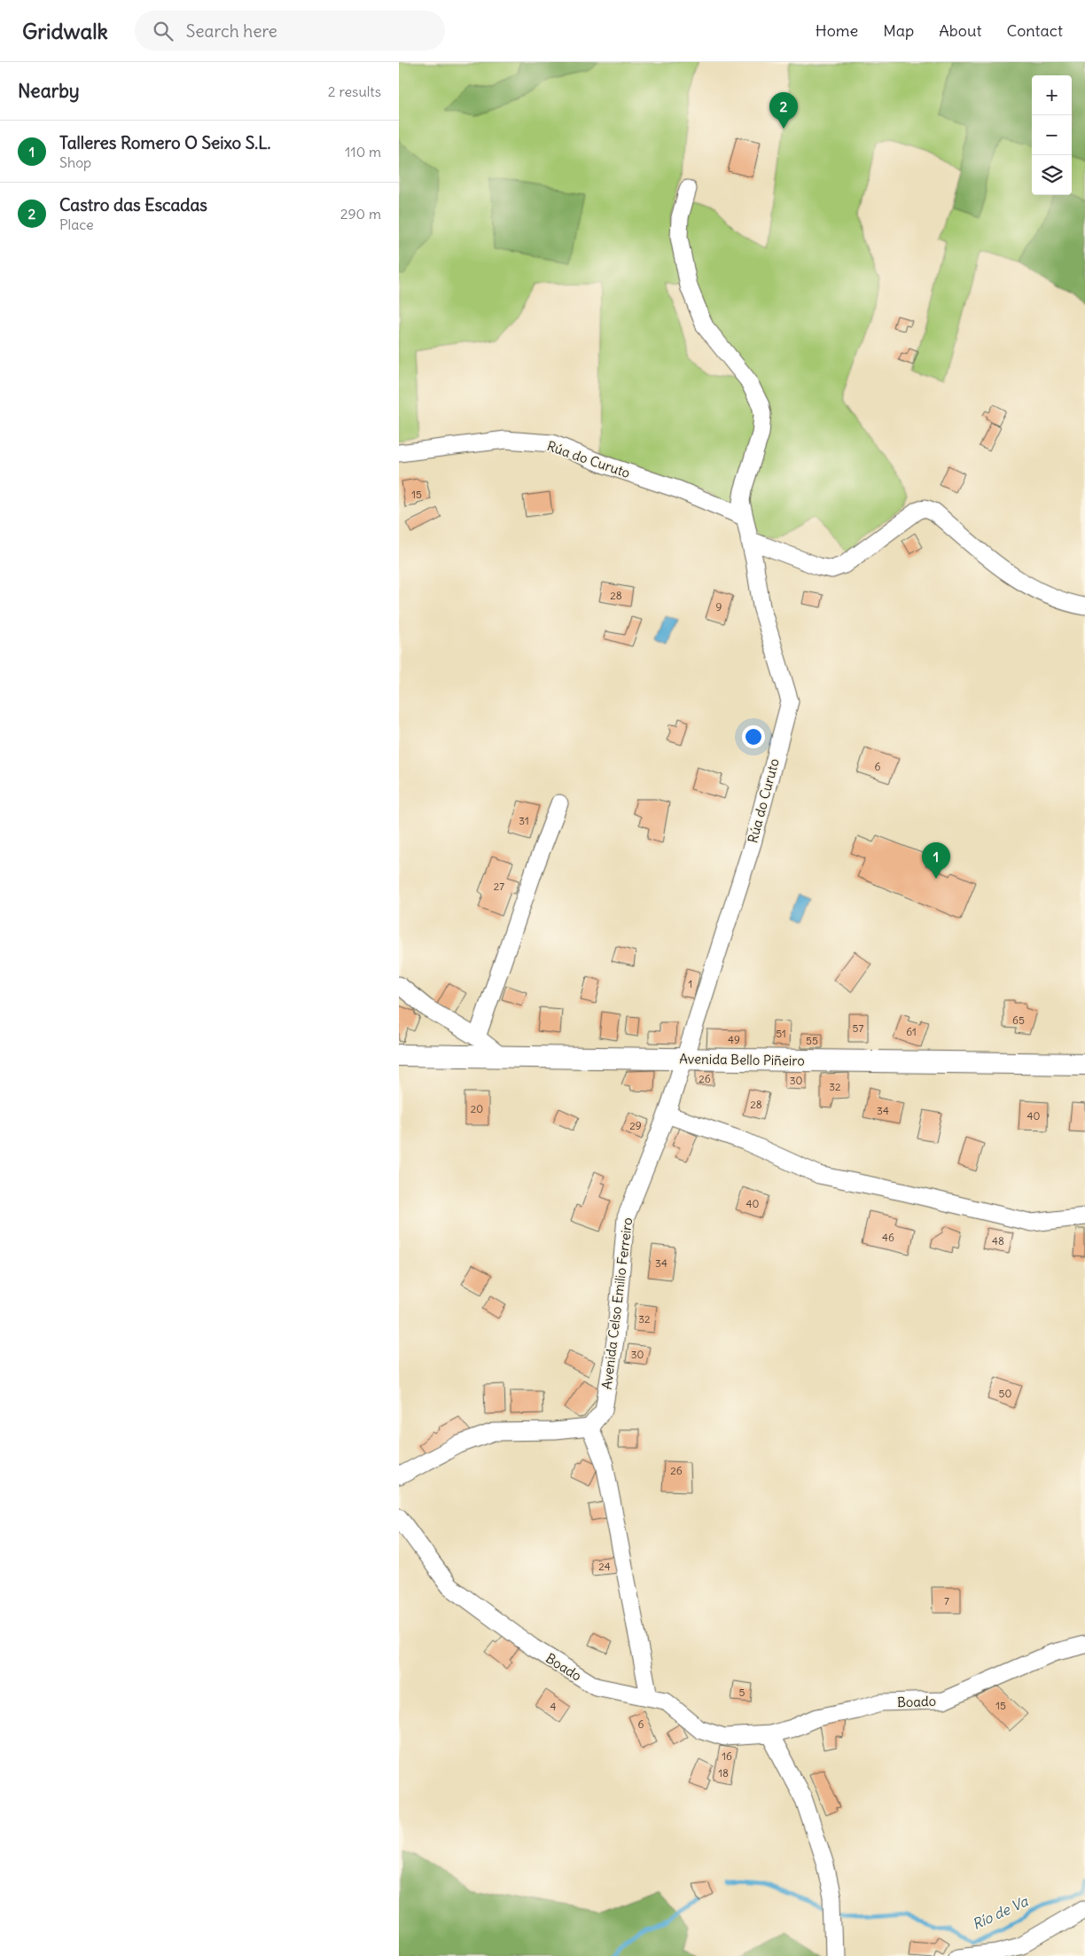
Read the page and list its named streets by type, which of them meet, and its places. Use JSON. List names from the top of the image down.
{
  "streets": {
    "street": [
      "Rúa do Curuto",
      "Avenida Bello Piñeiro",
      "Avenida Celso Emilio Ferreiro",
      "Boado"
    ]
  },
  "crossings": [
    ["Rúa do Curuto", "Avenida Bello Piñeiro"],
    ["Rúa do Curuto", "Avenida Celso Emilio Ferreiro"],
    ["Avenida Bello Piñeiro", "Avenida Celso Emilio Ferreiro"]
  ],
  "water": ["Río de Va"],
  "house_numbers": [
    "15",
    "28",
    "9",
    "6",
    "31",
    "27",
    "1",
    "65",
    "57",
    "61",
    "51",
    "49",
    "55",
    "26",
    "30",
    "32",
    "28",
    "20",
    "34",
    "40",
    "29",
    "40",
    "46",
    "48",
    "34",
    "32",
    "30",
    "50",
    "26",
    "24",
    "7",
    "5",
    "15",
    "4",
    "6",
    "16",
    "18"
  ],
  "page": {
    "header": "Gridwalk",
    "search": "Search here",
    "nav": [
      "Home",
      "Map",
      "About",
      "Contact"
    ],
    "heading": ["Nearby", "2 results"],
    "map_buttons": ["+", "−"],
    "pins": ["2", "1"],
    "list": [
      {
        "mark": "1",
        "name": "Talleres Romero O Seixo S.L.",
        "note": "Shop",
        "value": "110 m"
      },
      {
        "mark": "2",
        "name": "Castro das Escadas",
        "note": "Place",
        "value": "290 m"
      }
    ]
  }
}
